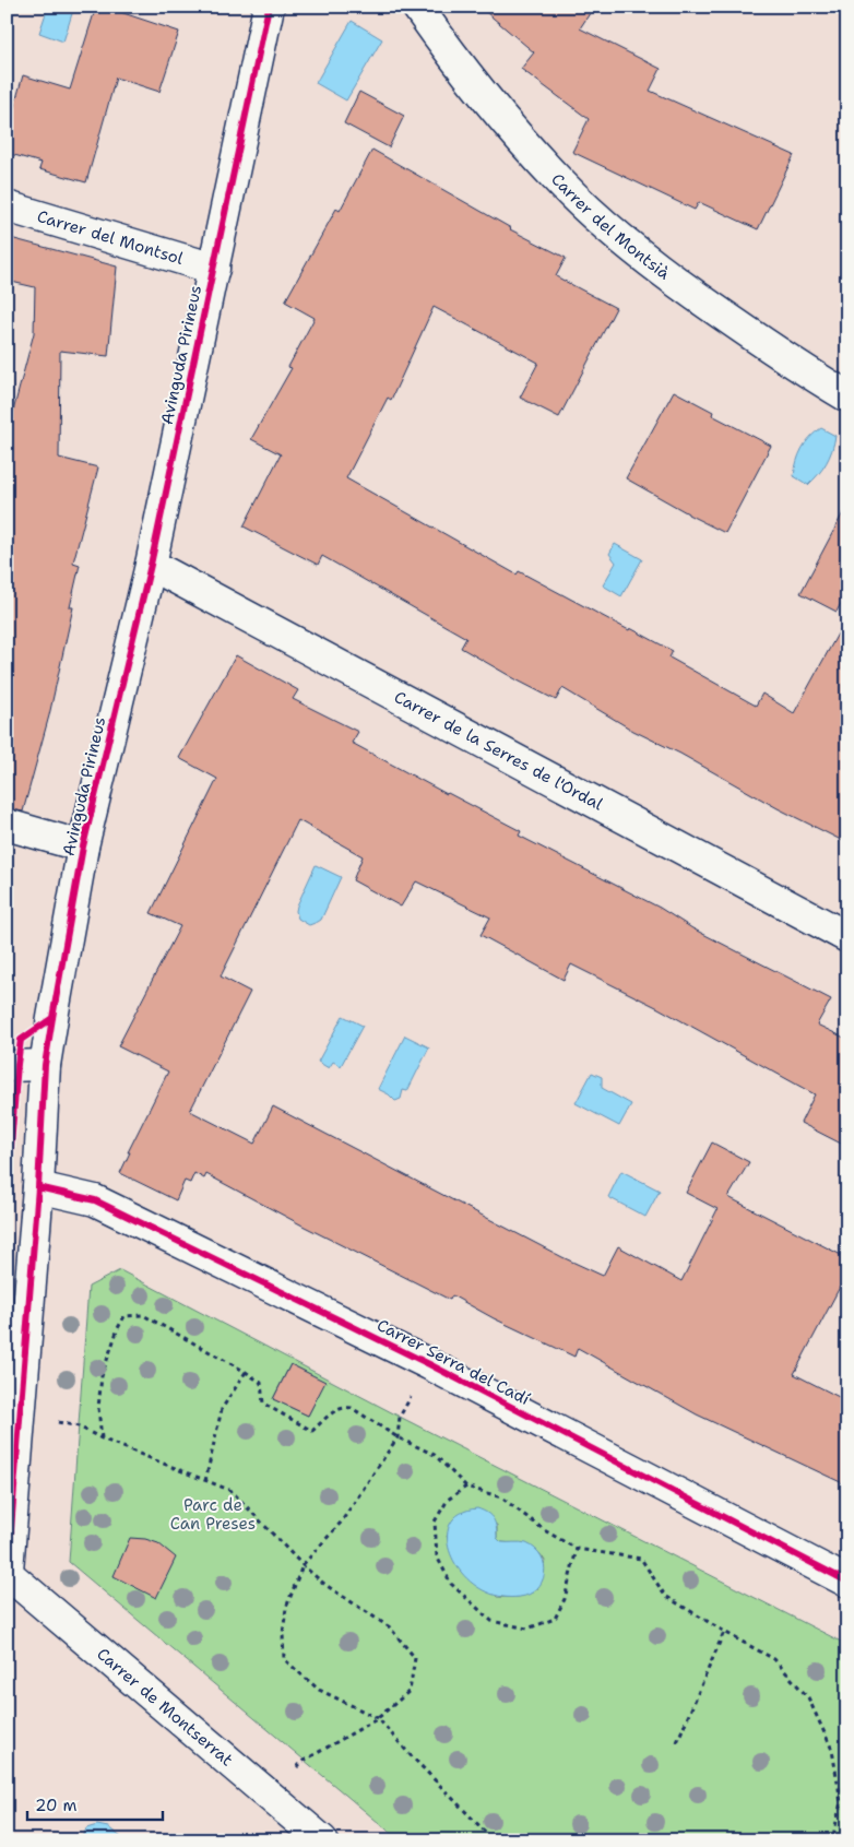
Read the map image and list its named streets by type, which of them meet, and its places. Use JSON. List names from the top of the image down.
{
  "streets": {
    "street": [
      "Carrer del Montsià",
      "Carrer del Montsol",
      "Avinguda Pirineus",
      "Carrer de la Serres de l'Ordal",
      "Carrer Serra del Cadí",
      "Carrer de Montserrat"
    ]
  },
  "crossings": [
    ["Carrer del Montsol", "Avinguda Pirineus"],
    ["Avinguda Pirineus", "Carrer de la Serres de l'Ordal"],
    ["Avinguda Pirineus", "Carrer Serra del Cadí"],
    ["Avinguda Pirineus", "Carrer de Montserrat"]
  ],
  "parks": ["Parc de Can Preses"],
  "scale_bar": "20 m"
}
